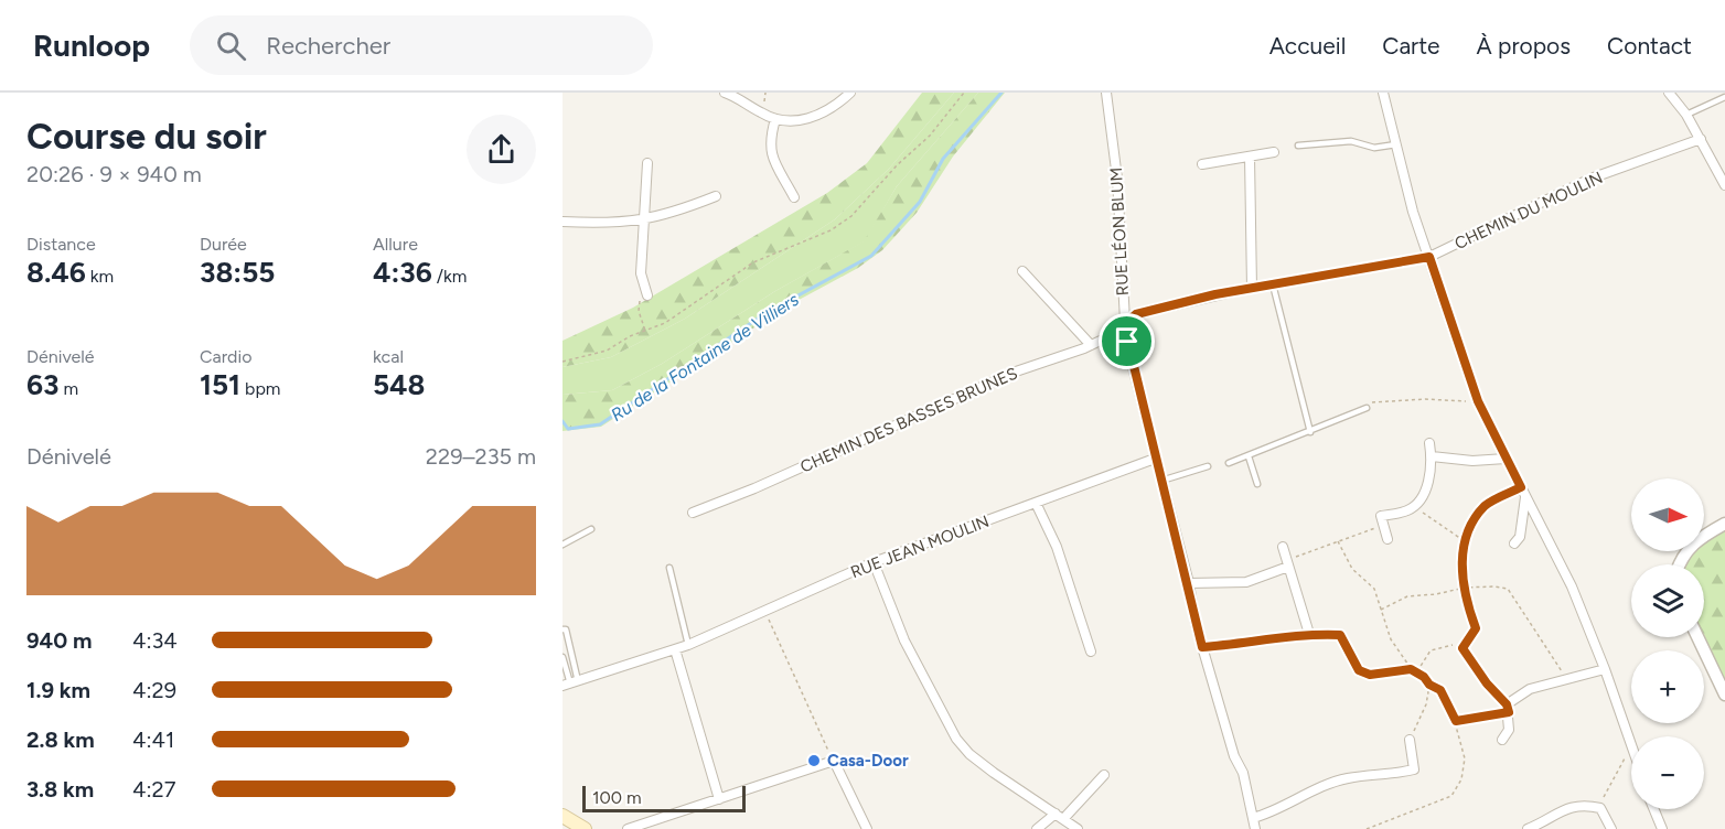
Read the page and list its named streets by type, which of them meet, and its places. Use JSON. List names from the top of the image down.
{
  "streets": {
    "street": [
      "CHEMIN DU MOULIN",
      "RUE LÉON BLUM",
      "CHEMIN DES BASSES BRUNES",
      "RUE JEAN MOULIN"
    ]
  },
  "crossings": [
    ["CHEMIN DU MOULIN", "RUE LÉON BLUM"],
    ["CHEMIN DU MOULIN", "CHEMIN DES BASSES BRUNES"],
    ["RUE LÉON BLUM", "CHEMIN DES BASSES BRUNES"],
    ["RUE LÉON BLUM", "RUE JEAN MOULIN"]
  ],
  "water": ["Ru de la Fontaine de Villiers"],
  "places": ["Casa-Door"],
  "scale_bar": "100 m",
  "north": "right",
  "page": {
    "header": "Runloop",
    "search": "Rechercher",
    "nav": [
      "Accueil",
      "Carte",
      "À propos",
      "Contact"
    ],
    "heading": ["Course du soir", "20:26 · 9 × 940 m"],
    "stats": [
      ["Distance", "8.46 km"],
      ["Durée", "38:55"],
      ["Allure", "4:36 /km"],
      ["Dénivelé", "63 m"],
      ["Cardio", "151 bpm"],
      ["kcal", "548"]
    ],
    "chart": ["Dénivelé", "229–235 m"],
    "map_buttons": ["+", "−"],
    "list": [
      {
        "name": "940 m",
        "note": "4:34"
      },
      {
        "name": "1.9 km",
        "note": "4:29"
      },
      {
        "name": "2.8 km",
        "note": "4:41"
      },
      {
        "name": "3.8 km",
        "note": "4:27"
      }
    ],
    "scale": "100 m"
  }
}
